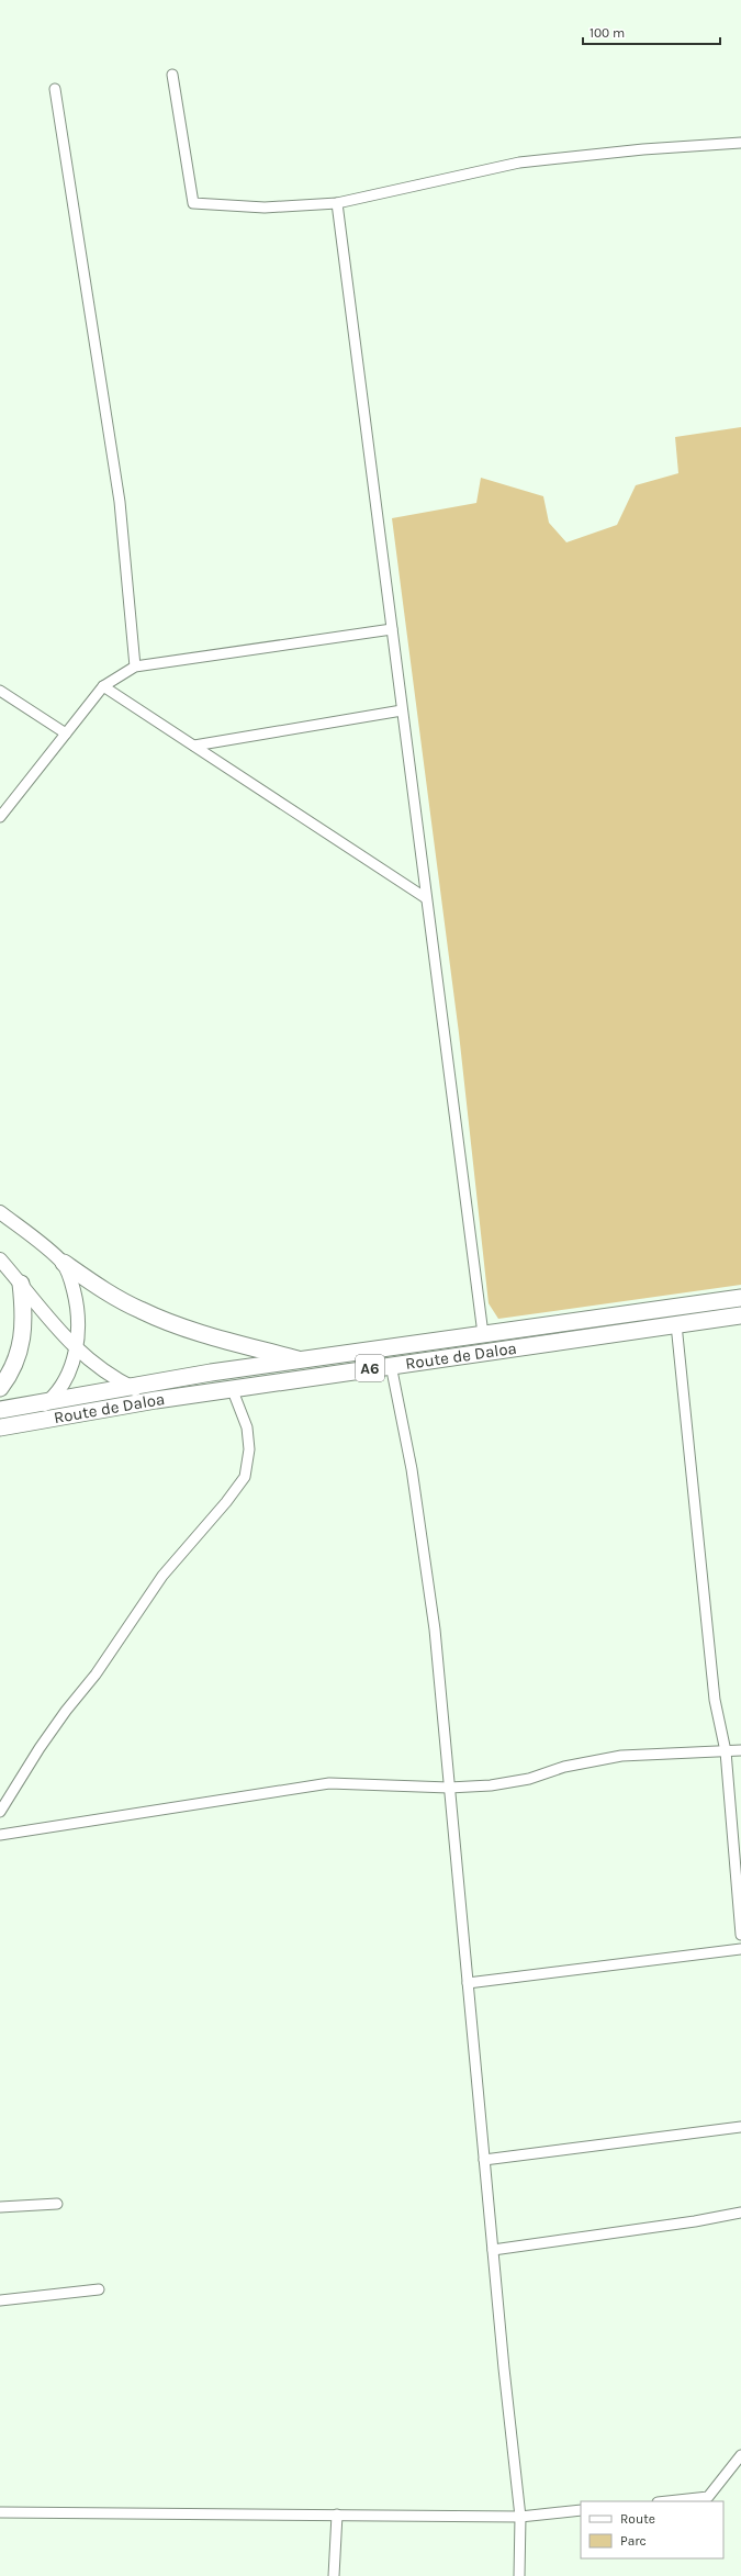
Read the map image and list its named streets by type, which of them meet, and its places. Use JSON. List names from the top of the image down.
{
  "streets": {
    "highway": ["Route de Daloa", "A6"]
  },
  "crossings": [
    ["Route de Daloa", "A6"]
  ],
  "legend": ["Route", "Parc"],
  "scale_bar": "100 m"
}
